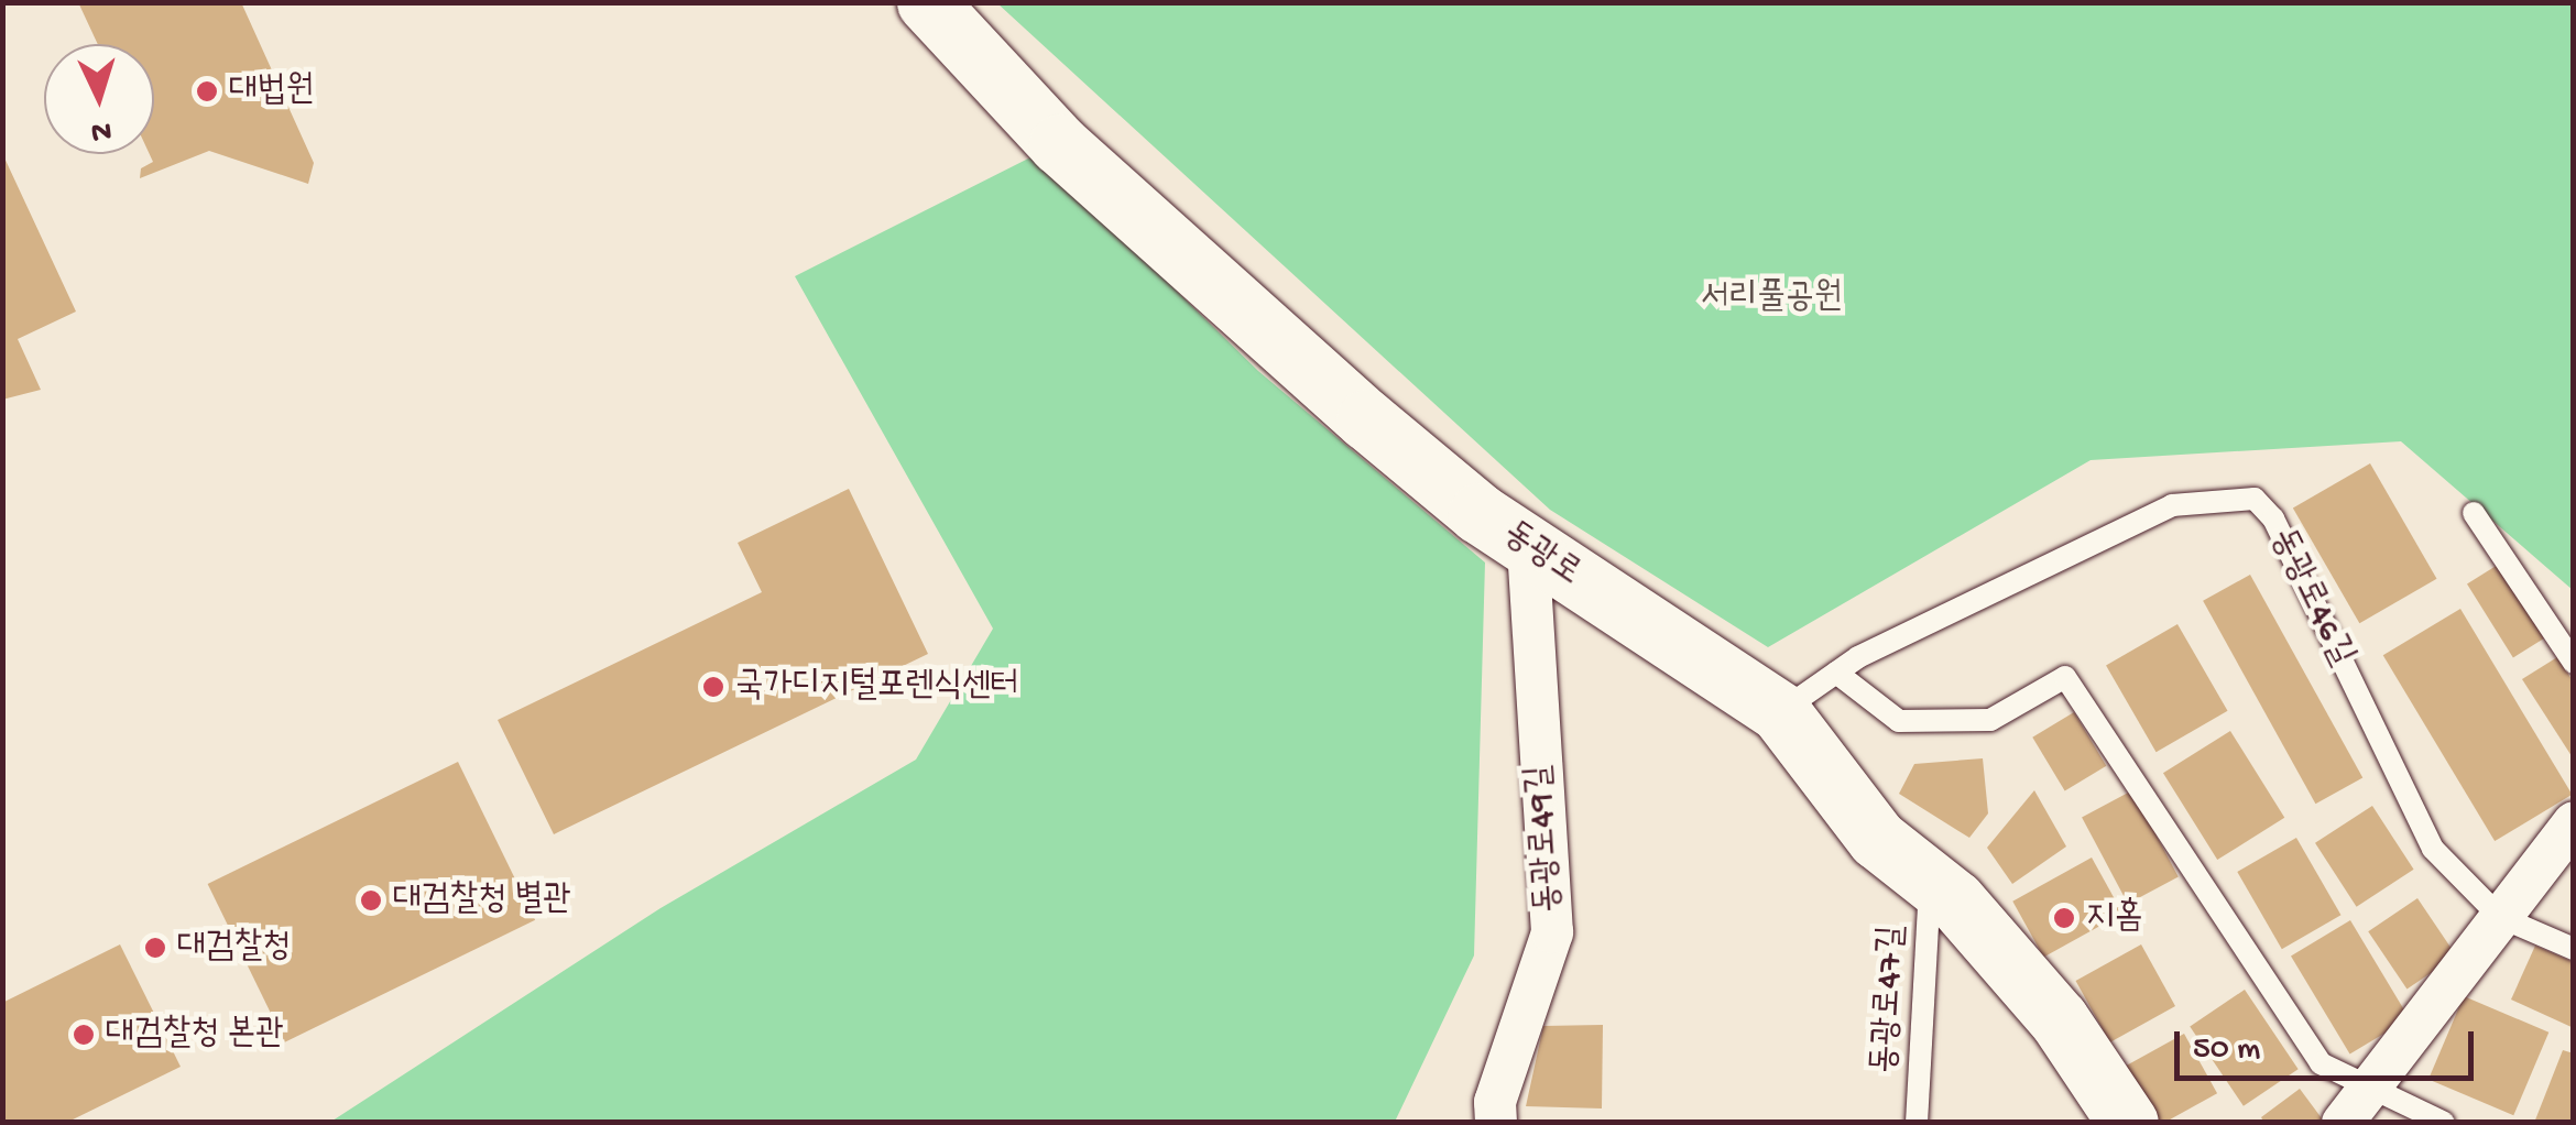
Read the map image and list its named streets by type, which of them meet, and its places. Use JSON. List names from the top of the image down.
{
  "streets": {
    "street": ["동광로", "동광로49길"],
    "lane": ["동광로46길", "동광로47길"]
  },
  "crossings": [
    ["동광로", "동광로46길"],
    ["동광로", "동광로49길"],
    ["동광로", "동광로47길"]
  ],
  "parks": ["서리풀공원"],
  "places": [
    "대법원",
    "국가디지털포렌식센터",
    "대검찰청 별관",
    "지홈",
    "대검찰청",
    "대검찰청 본관"
  ],
  "scale_bar": "50 m",
  "north": "bottom"
}
